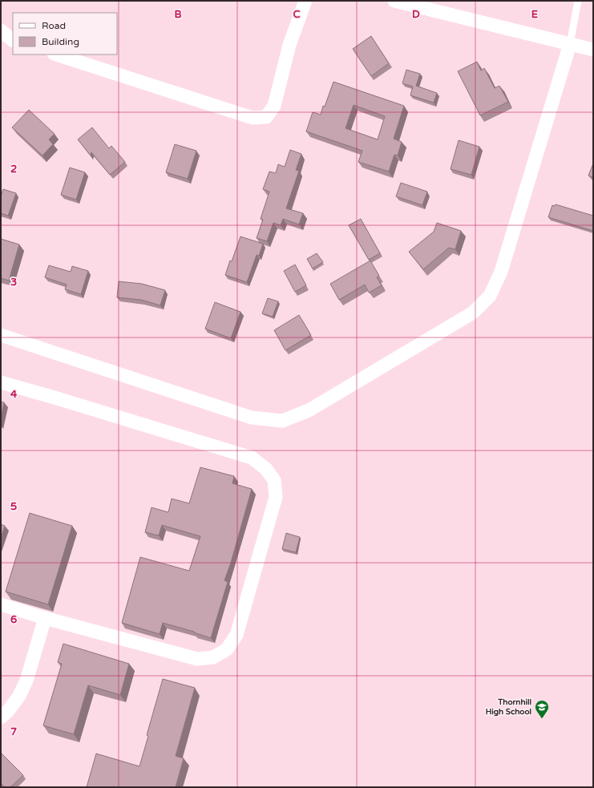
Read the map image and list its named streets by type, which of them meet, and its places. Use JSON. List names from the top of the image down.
{
  "places": {
    "school or university": ["Thornhill High School"]
  },
  "legend": ["Road", "Building"],
  "grid": {
    "columns": [
      "B",
      "C",
      "D",
      "E"
    ],
    "rows": [
      "2",
      "3",
      "4",
      "5",
      "6",
      "7"
    ]
  }
}
